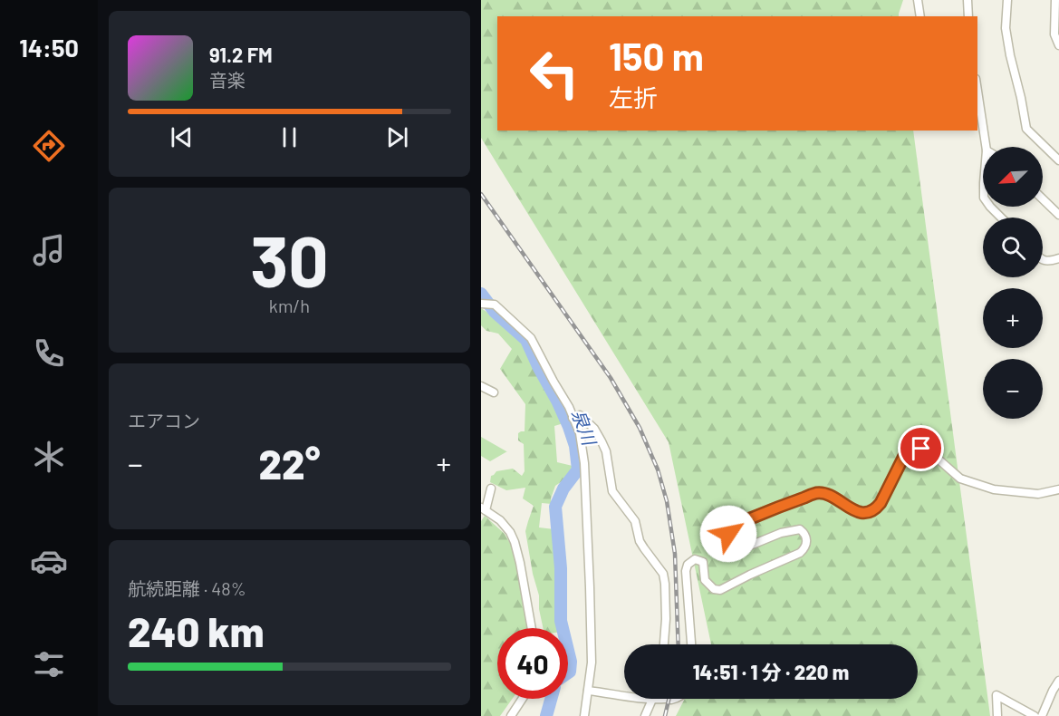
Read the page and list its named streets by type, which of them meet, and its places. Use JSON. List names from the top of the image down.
{
  "water": ["泉川"],
  "north": "bottom left",
  "page": {
    "tabs": "14:50",
    "turn": ["150 m", "左折"],
    "song": ["91.2 FM", "音楽"],
    "map_buttons": ["+", "−"],
    "tile": [
      ["30", "km/h"],
      "エアコン",
      ["航続距離 · 48%", "240 km"]
    ],
    "heat": ["−", "22°", "+"],
    "limit": "40",
    "trip": "14:51 · 1 分 · 220 m"
  }
}
